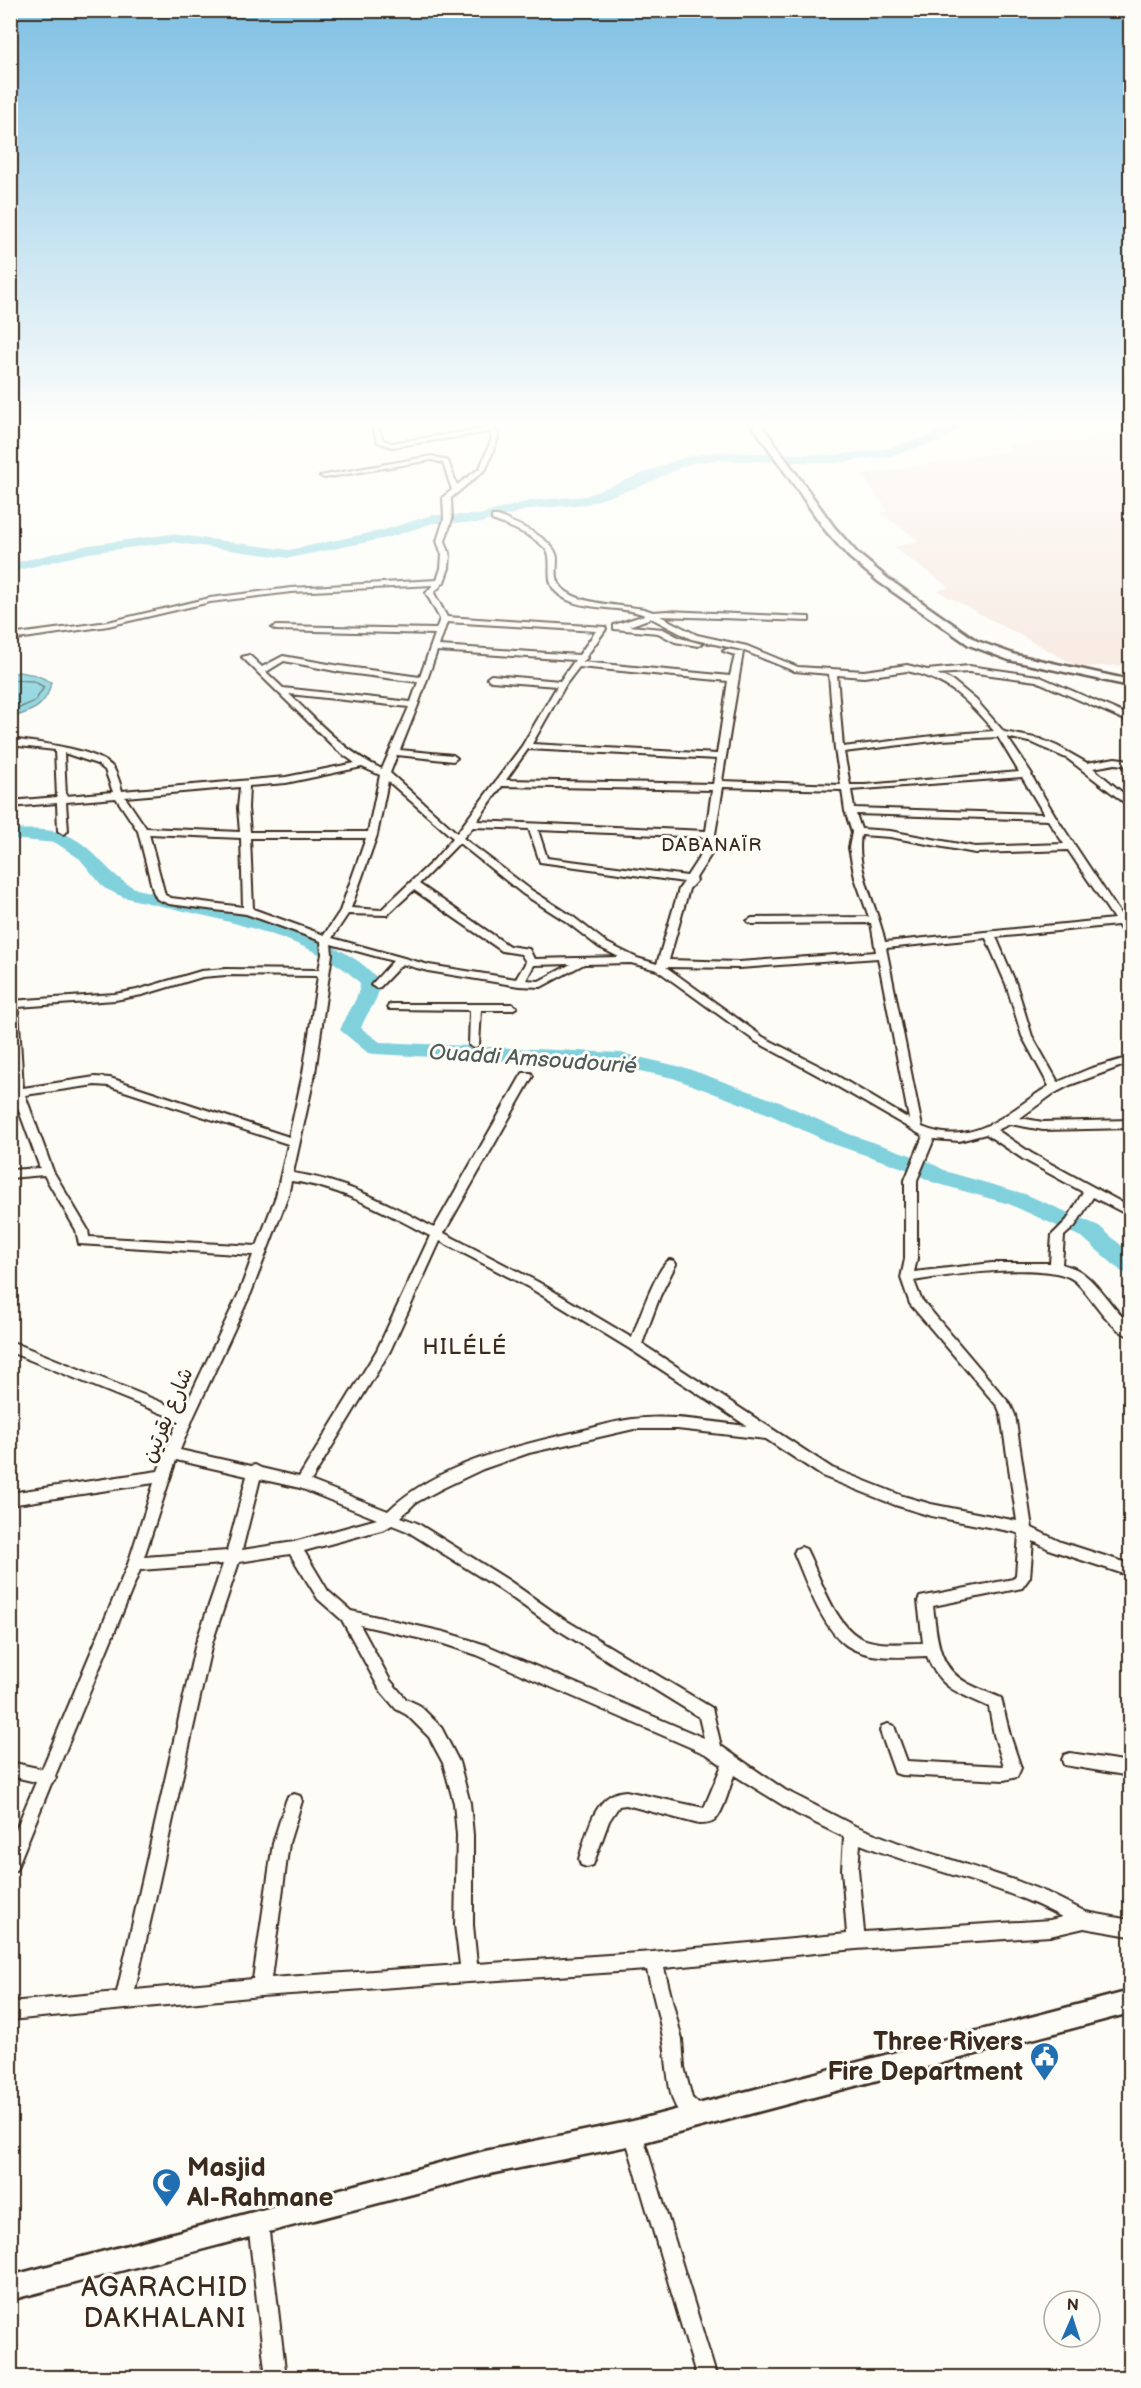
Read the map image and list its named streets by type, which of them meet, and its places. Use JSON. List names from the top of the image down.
{
  "streets": {
    "street": ["شارع بقرتين"]
  },
  "districts": ["DABANAÏR", "HILÉLÉ", "AGARACHID DAKHALANI"],
  "water": ["Ouaddi Amsoudourié"],
  "places": {
    "public building": ["Three Rivers Fire Department"],
    "mosque": ["Masjid Al-Rahmane"]
  },
  "north": "top"
}
